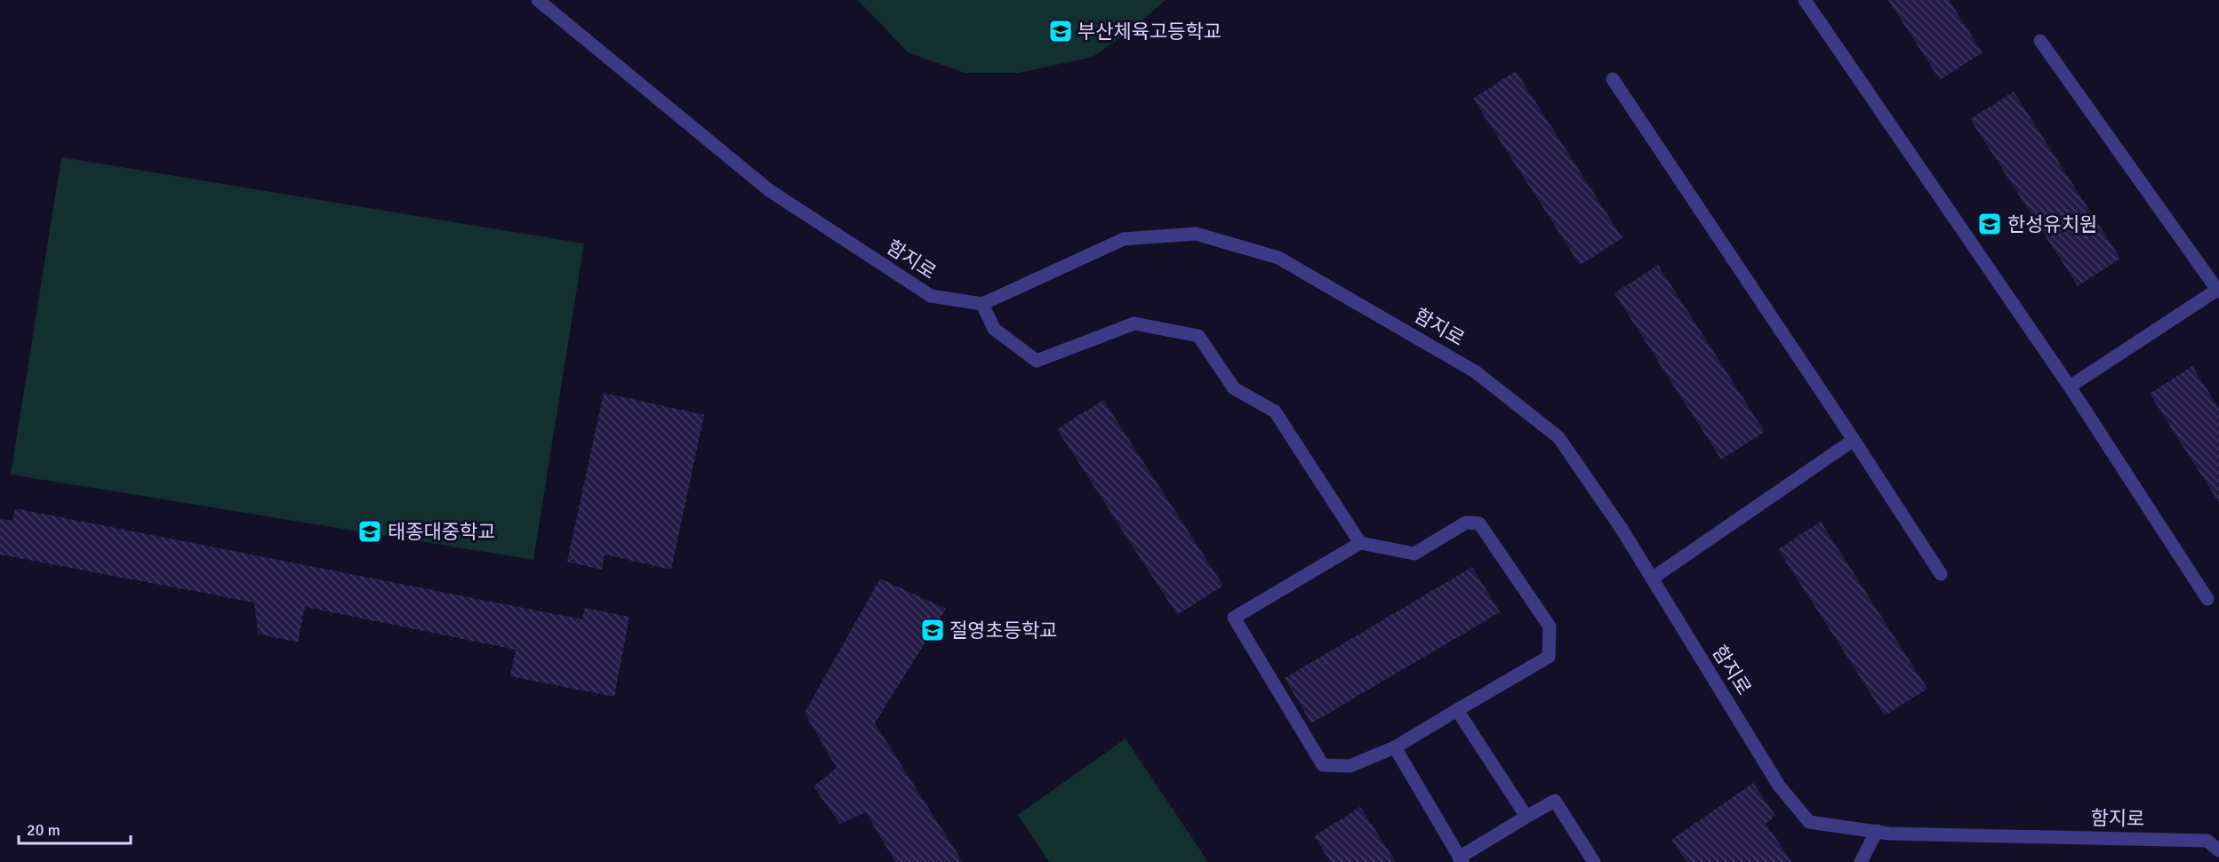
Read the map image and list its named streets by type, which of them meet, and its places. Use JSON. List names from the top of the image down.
{
  "streets": {
    "street": ["함지로"]
  },
  "places": {
    "school or university": [
      "부산체육고등학교",
      "한성유치원",
      "태종대중학교",
      "절영초등학교"
    ]
  },
  "scale_bar": "20 m"
}
